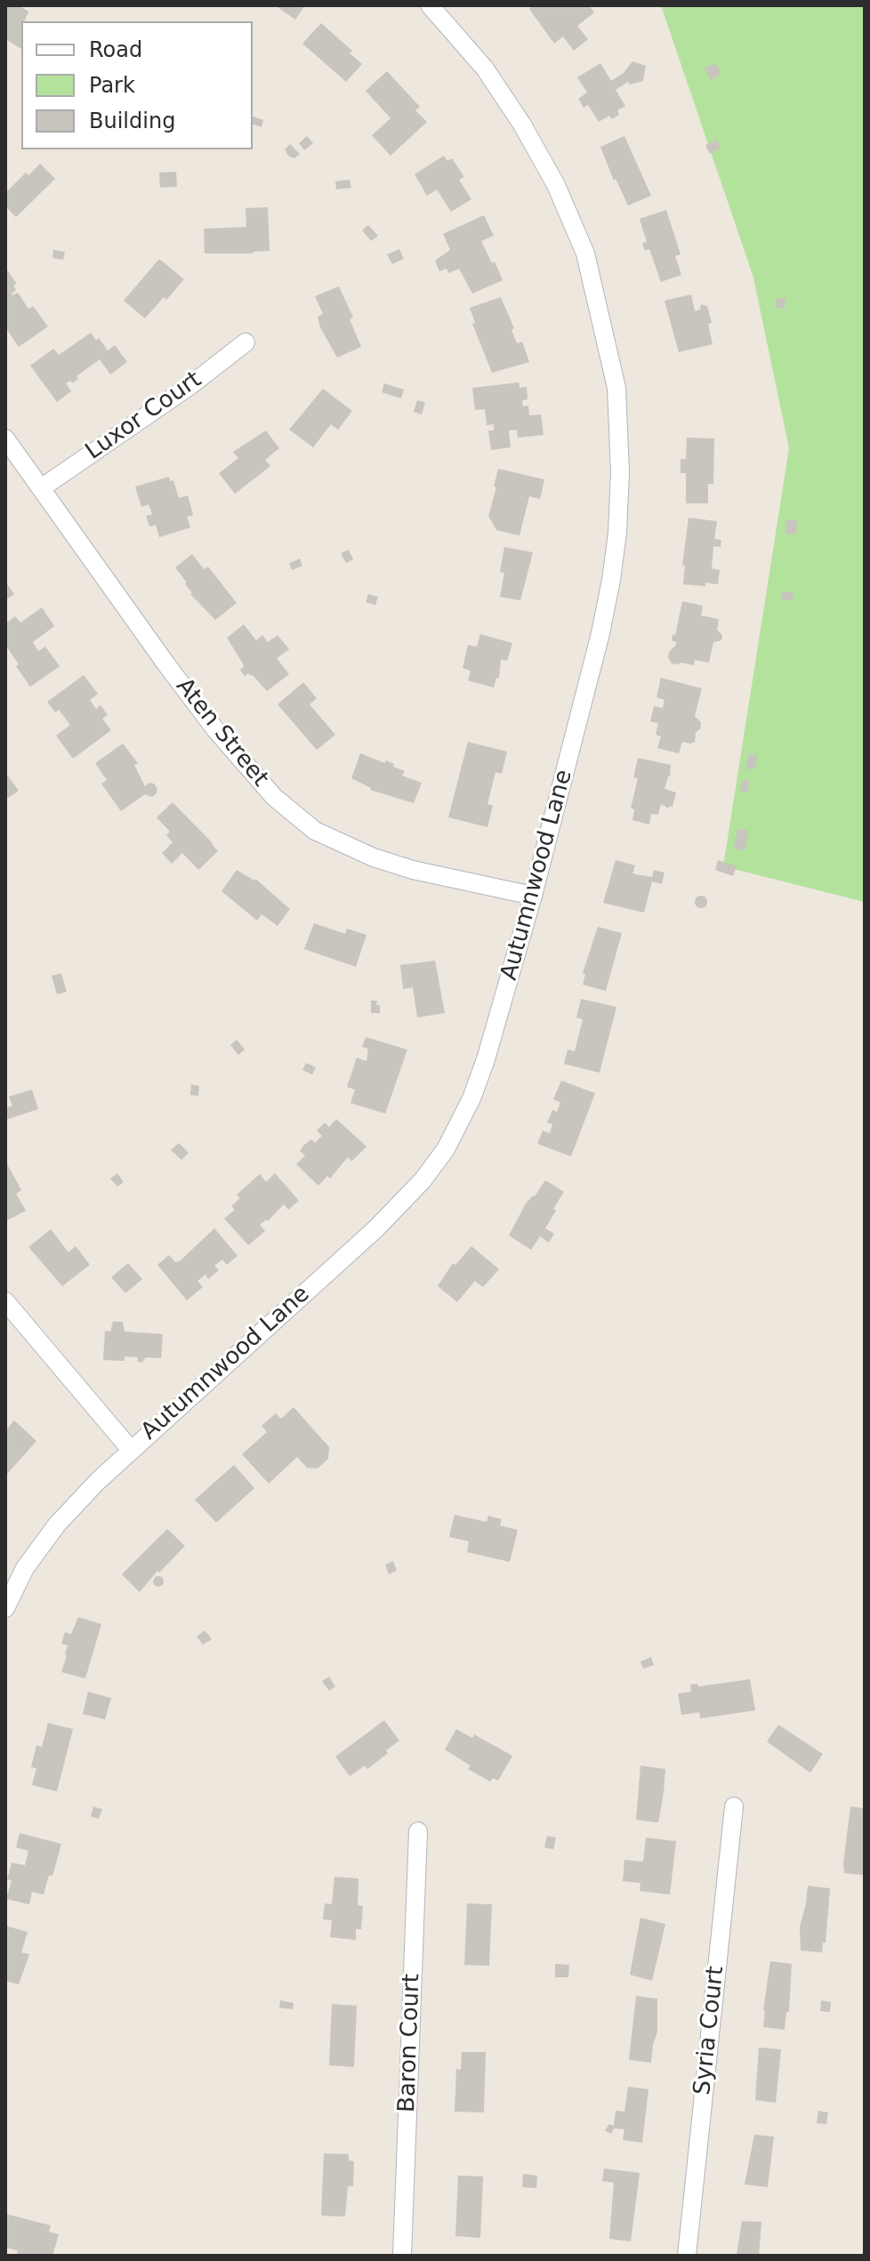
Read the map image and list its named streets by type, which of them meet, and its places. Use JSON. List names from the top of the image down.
{
  "streets": {
    "street": [
      "Luxor Court",
      "Aten Street",
      "Autumnwood Lane",
      "Syria Court",
      "Baron Court"
    ]
  },
  "crossings": [
    ["Luxor Court", "Aten Street"],
    ["Aten Street", "Autumnwood Lane"]
  ],
  "legend": ["Road", "Park", "Building"]
}
